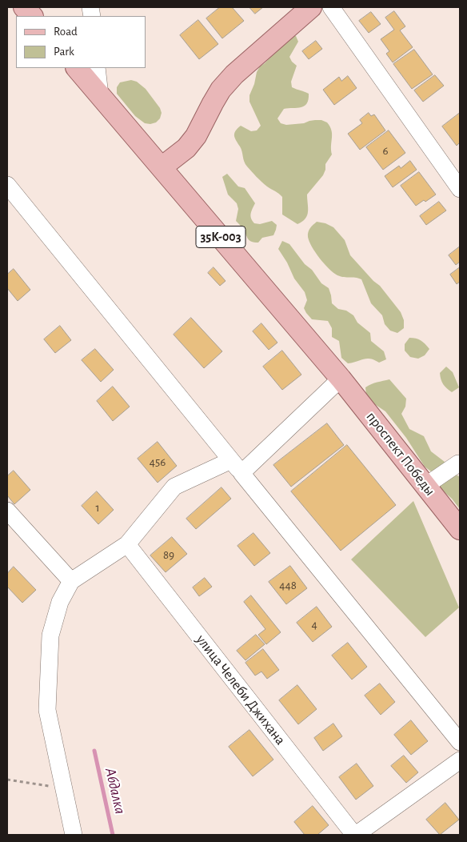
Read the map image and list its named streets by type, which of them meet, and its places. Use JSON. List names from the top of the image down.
{
  "streets": {
    "main road": ["35К-003", "проспект Победы"],
    "street": ["улица Челеби Джихана"]
  },
  "crossings": [
    ["35К-003", "проспект Победы"]
  ],
  "water": ["Абдалка"],
  "house_numbers": [
    "6",
    "456",
    "1",
    "89",
    "448",
    "4"
  ],
  "legend": ["Road", "Park"]
}
